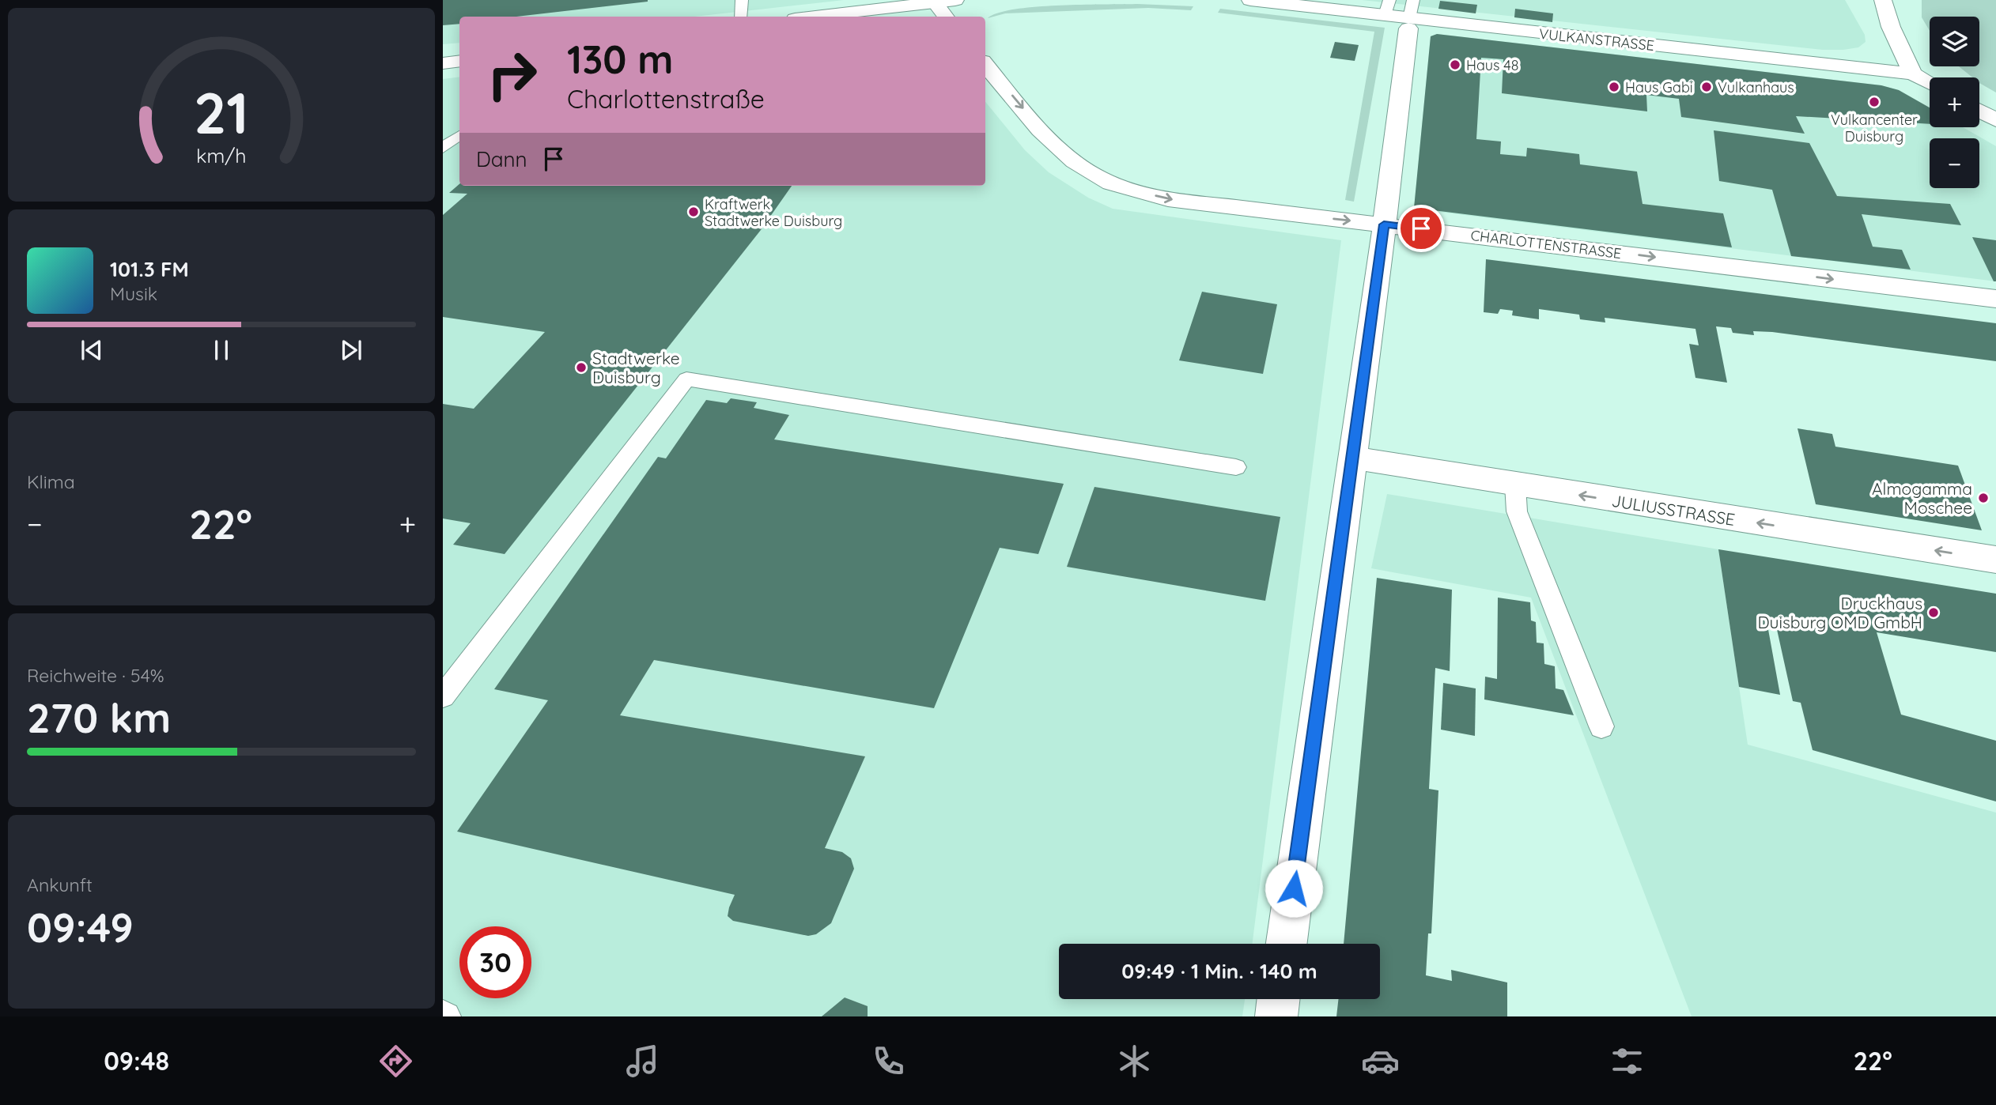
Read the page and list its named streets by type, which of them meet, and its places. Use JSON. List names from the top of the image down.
{
  "streets": {
    "street": ["VULKANSTRASSE", "CHARLOTTENSTRASSE", "JULIUSSTRASSE"]
  },
  "one_way": ["CHARLOTTENSTRASSE", "JULIUSSTRASSE"],
  "places": [
    "Haus 48",
    "Haus Gabi",
    "Vulkanhaus",
    "Vulkancenter Duisburg",
    "Kraftwerk Stadtwerke Duisburg",
    "Stadtwerke Duisburg",
    "Almogamma Moschee",
    "Druckhaus Duisburg OMD GmbH"
  ],
  "page": {
    "map_buttons": ["+", "−"],
    "turn": ["130 m", "Charlottenstraße"],
    "then": "Dann",
    "song": ["101.3 FM", "Musik"],
    "tile": [
      "Klima",
      ["Reichweite · 54%", "270 km"],
      ["Ankunft", "09:49"]
    ],
    "heat": ["−", "22°", "+"],
    "limit": "30",
    "trip": "09:49 · 1 Min. · 140 m",
    "tabs": ["09:48", "22°"],
    "gauge": ["21", "km/h"]
  }
}
